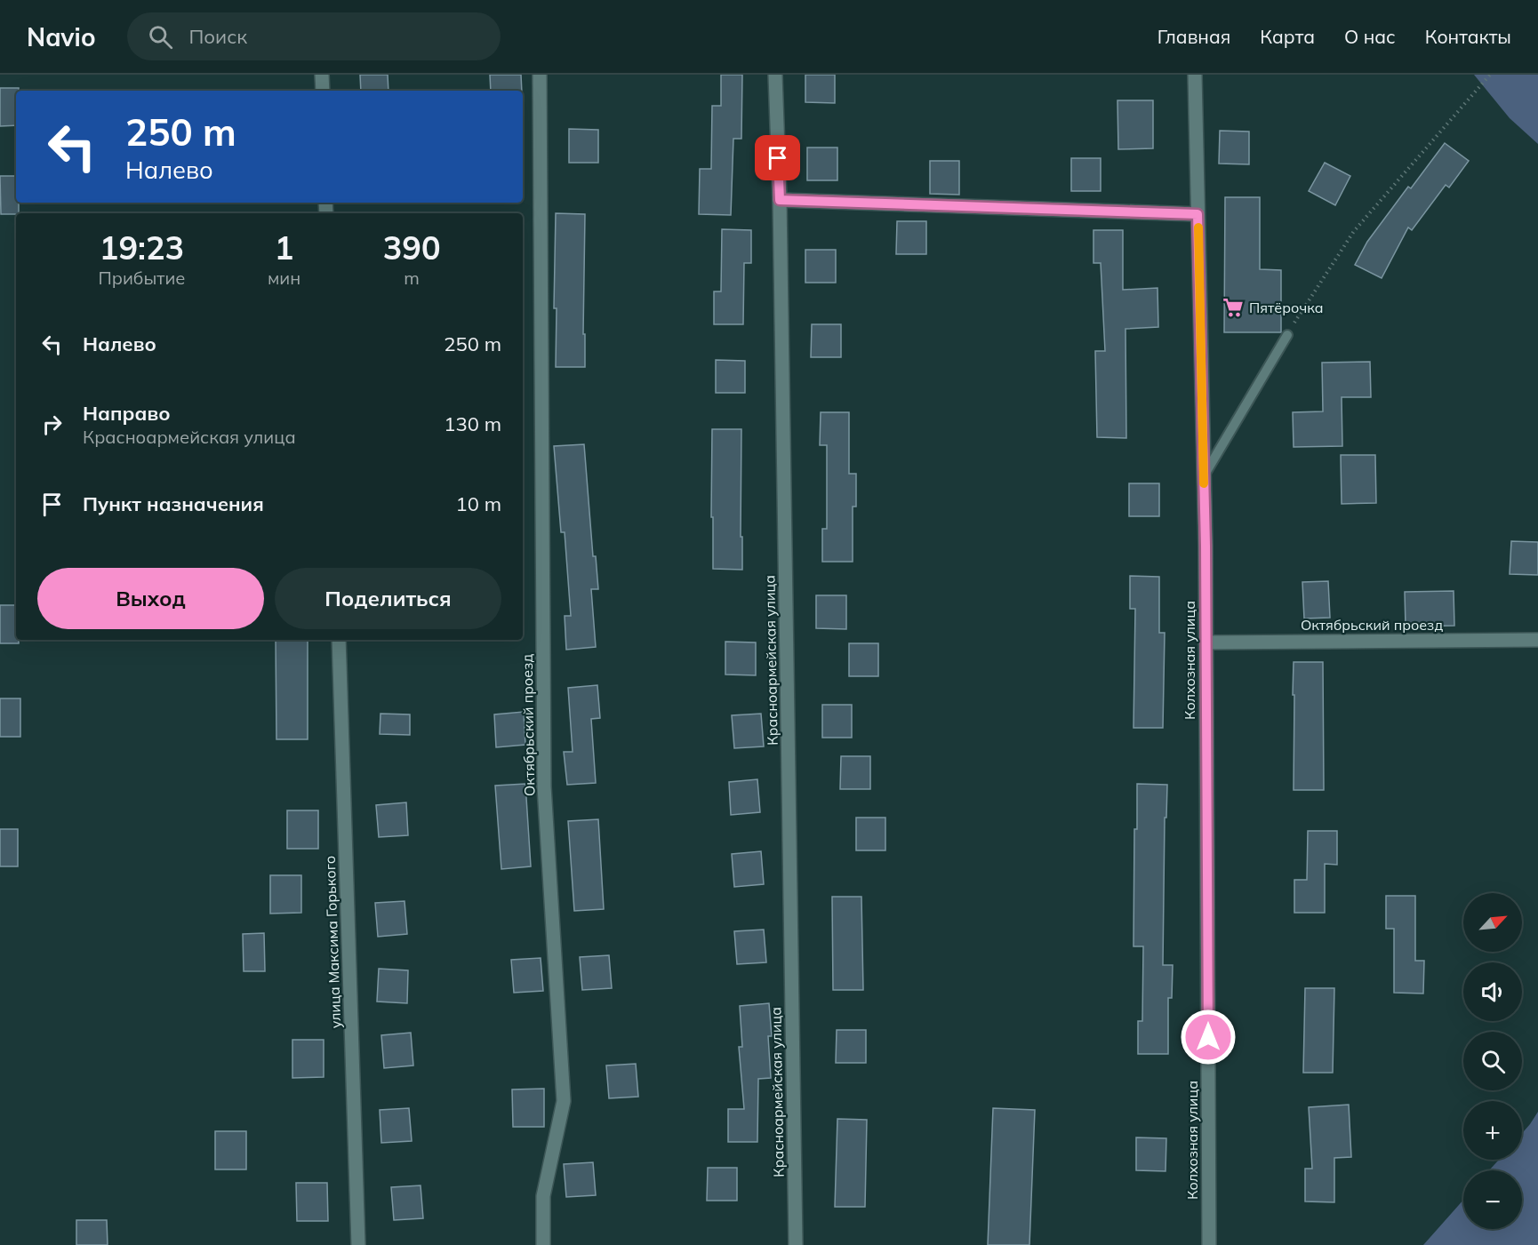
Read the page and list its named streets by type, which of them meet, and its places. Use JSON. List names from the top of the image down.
{
  "streets": {
    "street": [
      "Октябрьский проезд",
      "Красноармейская улица",
      "Колхозная улица",
      "улица Максима Горького"
    ]
  },
  "crossings": [
    ["Октябрьский проезд", "Колхозная улица"]
  ],
  "places": {
    "supermarket": ["Пятёрочка"]
  },
  "north": "top right",
  "page": {
    "header": "Navio",
    "search": "Поиск",
    "nav": [
      "Главная",
      "Карта",
      "О нас",
      "Контакты"
    ],
    "turn": ["250 m", "Налево"],
    "eta": [
      "19:23",
      "Прибытие",
      "1",
      "мин",
      "390",
      "m"
    ],
    "list": [
      {
        "name": "Налево",
        "value": "250 m"
      },
      {
        "name": "Направо",
        "note": "Красноармейская улица",
        "value": "130 m"
      },
      {
        "name": "Пункт назначения",
        "value": "10 m"
      }
    ],
    "buttons": ["Выход", "Поделиться"],
    "map_buttons": ["+", "−"]
  }
}
